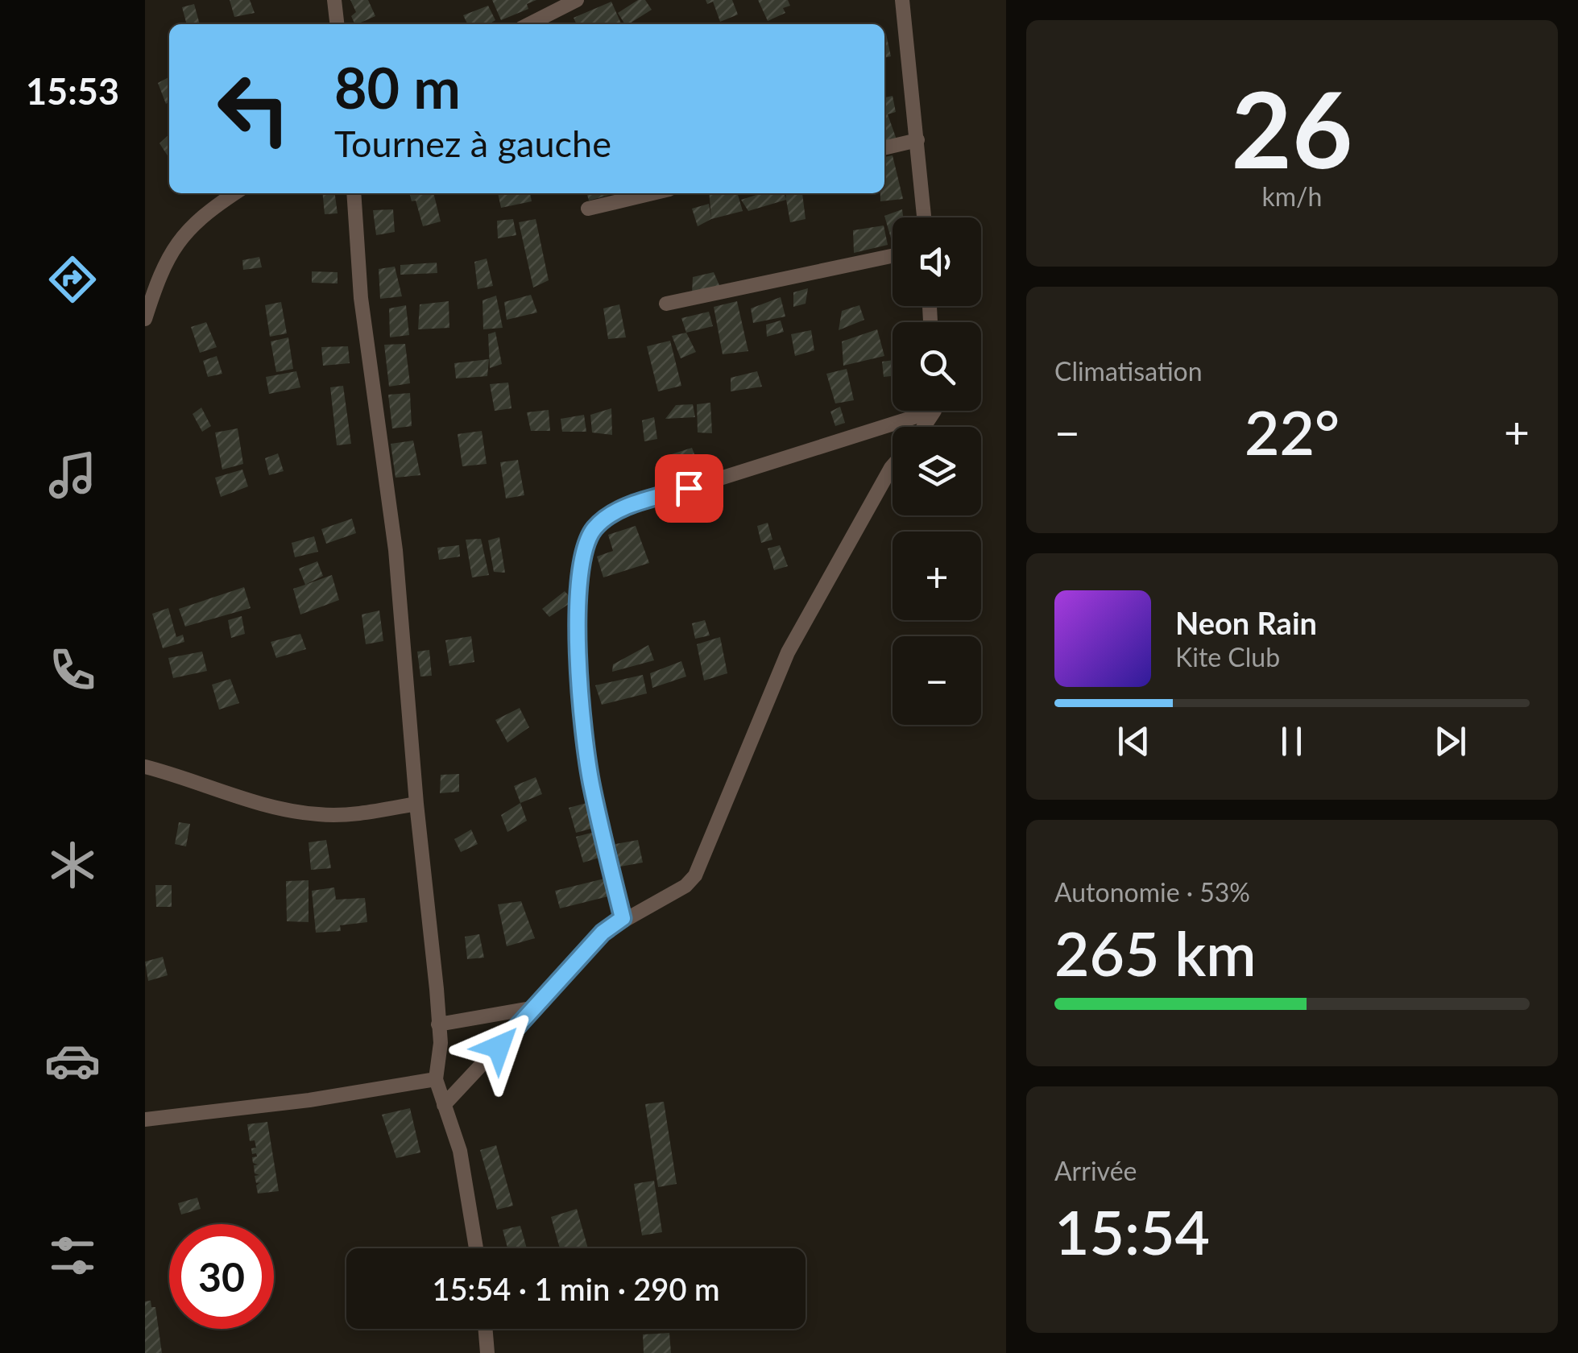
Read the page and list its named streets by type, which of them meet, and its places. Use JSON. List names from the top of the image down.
{
  "page": {
    "tabs": "15:53",
    "tile": [
      ["26", "km/h"],
      "Climatisation",
      ["Autonomie · 53%", "265 km"],
      ["Arrivée", "15:54"]
    ],
    "turn": ["80 m", "Tournez à gauche"],
    "map_buttons": ["+", "−"],
    "heat": ["−", "22°", "+"],
    "song": ["Neon Rain", "Kite Club"],
    "limit": "30",
    "trip": "15:54 · 1 min · 290 m"
  }
}
